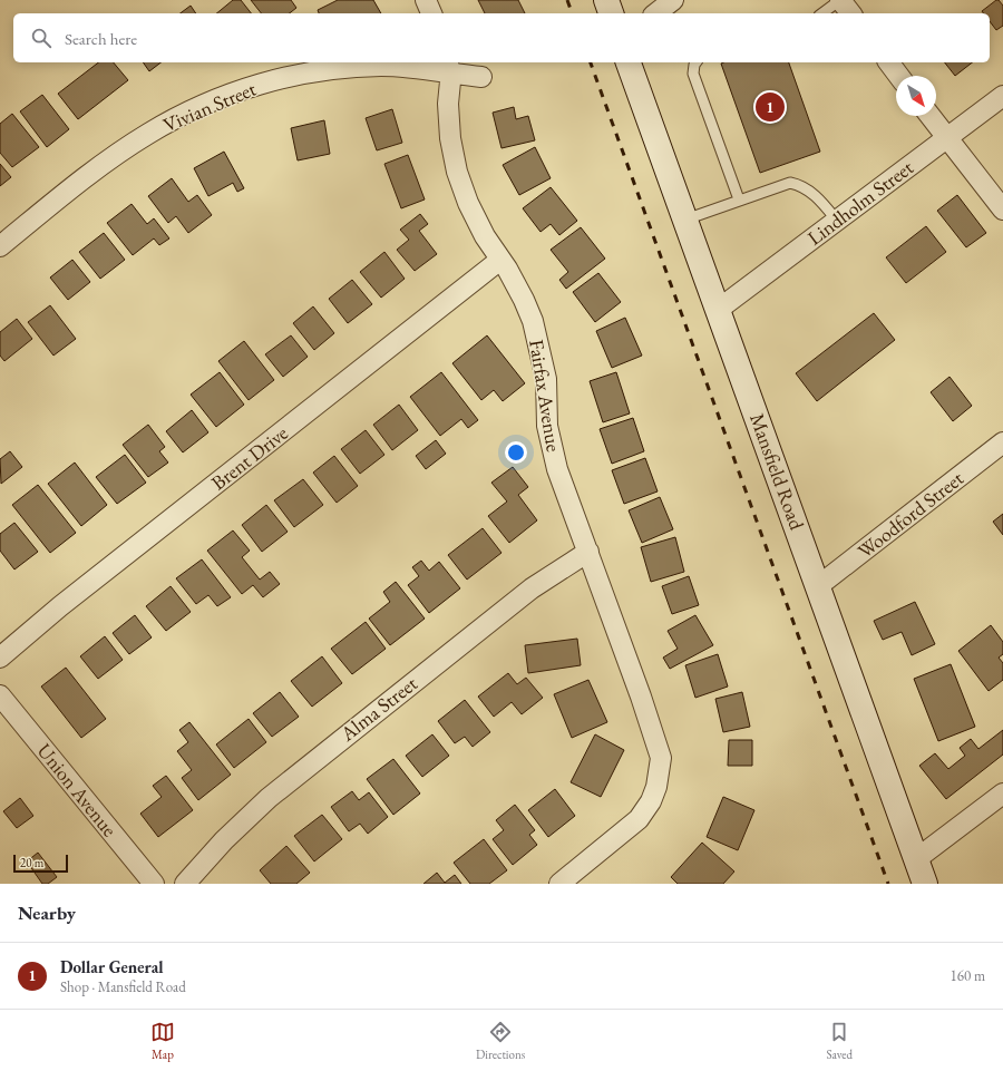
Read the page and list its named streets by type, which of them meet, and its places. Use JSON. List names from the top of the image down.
{
  "streets": {
    "main road": ["Mansfield Road"],
    "street": [
      "Vivian Street",
      "Lindholm Street",
      "Fairfax Avenue",
      "Brent Drive",
      "Woodford Street",
      "Alma Street",
      "Union Avenue"
    ]
  },
  "crossings": [
    ["Vivian Street", "Fairfax Avenue"],
    ["Lindholm Street", "Mansfield Road"],
    ["Fairfax Avenue", "Brent Drive"],
    ["Fairfax Avenue", "Alma Street"],
    ["Mansfield Road", "Woodford Street"]
  ],
  "scale_bar": "20 m",
  "north": "bottom right",
  "page": {
    "search": "Search here",
    "pins": "1",
    "scale": "20 m",
    "heading": "Nearby",
    "list": [
      {
        "mark": "1",
        "name": "Dollar General",
        "note": "Shop · Mansfield Road",
        "value": "160 m"
      }
    ],
    "nav": ["Map", "Directions", "Saved"]
  }
}
